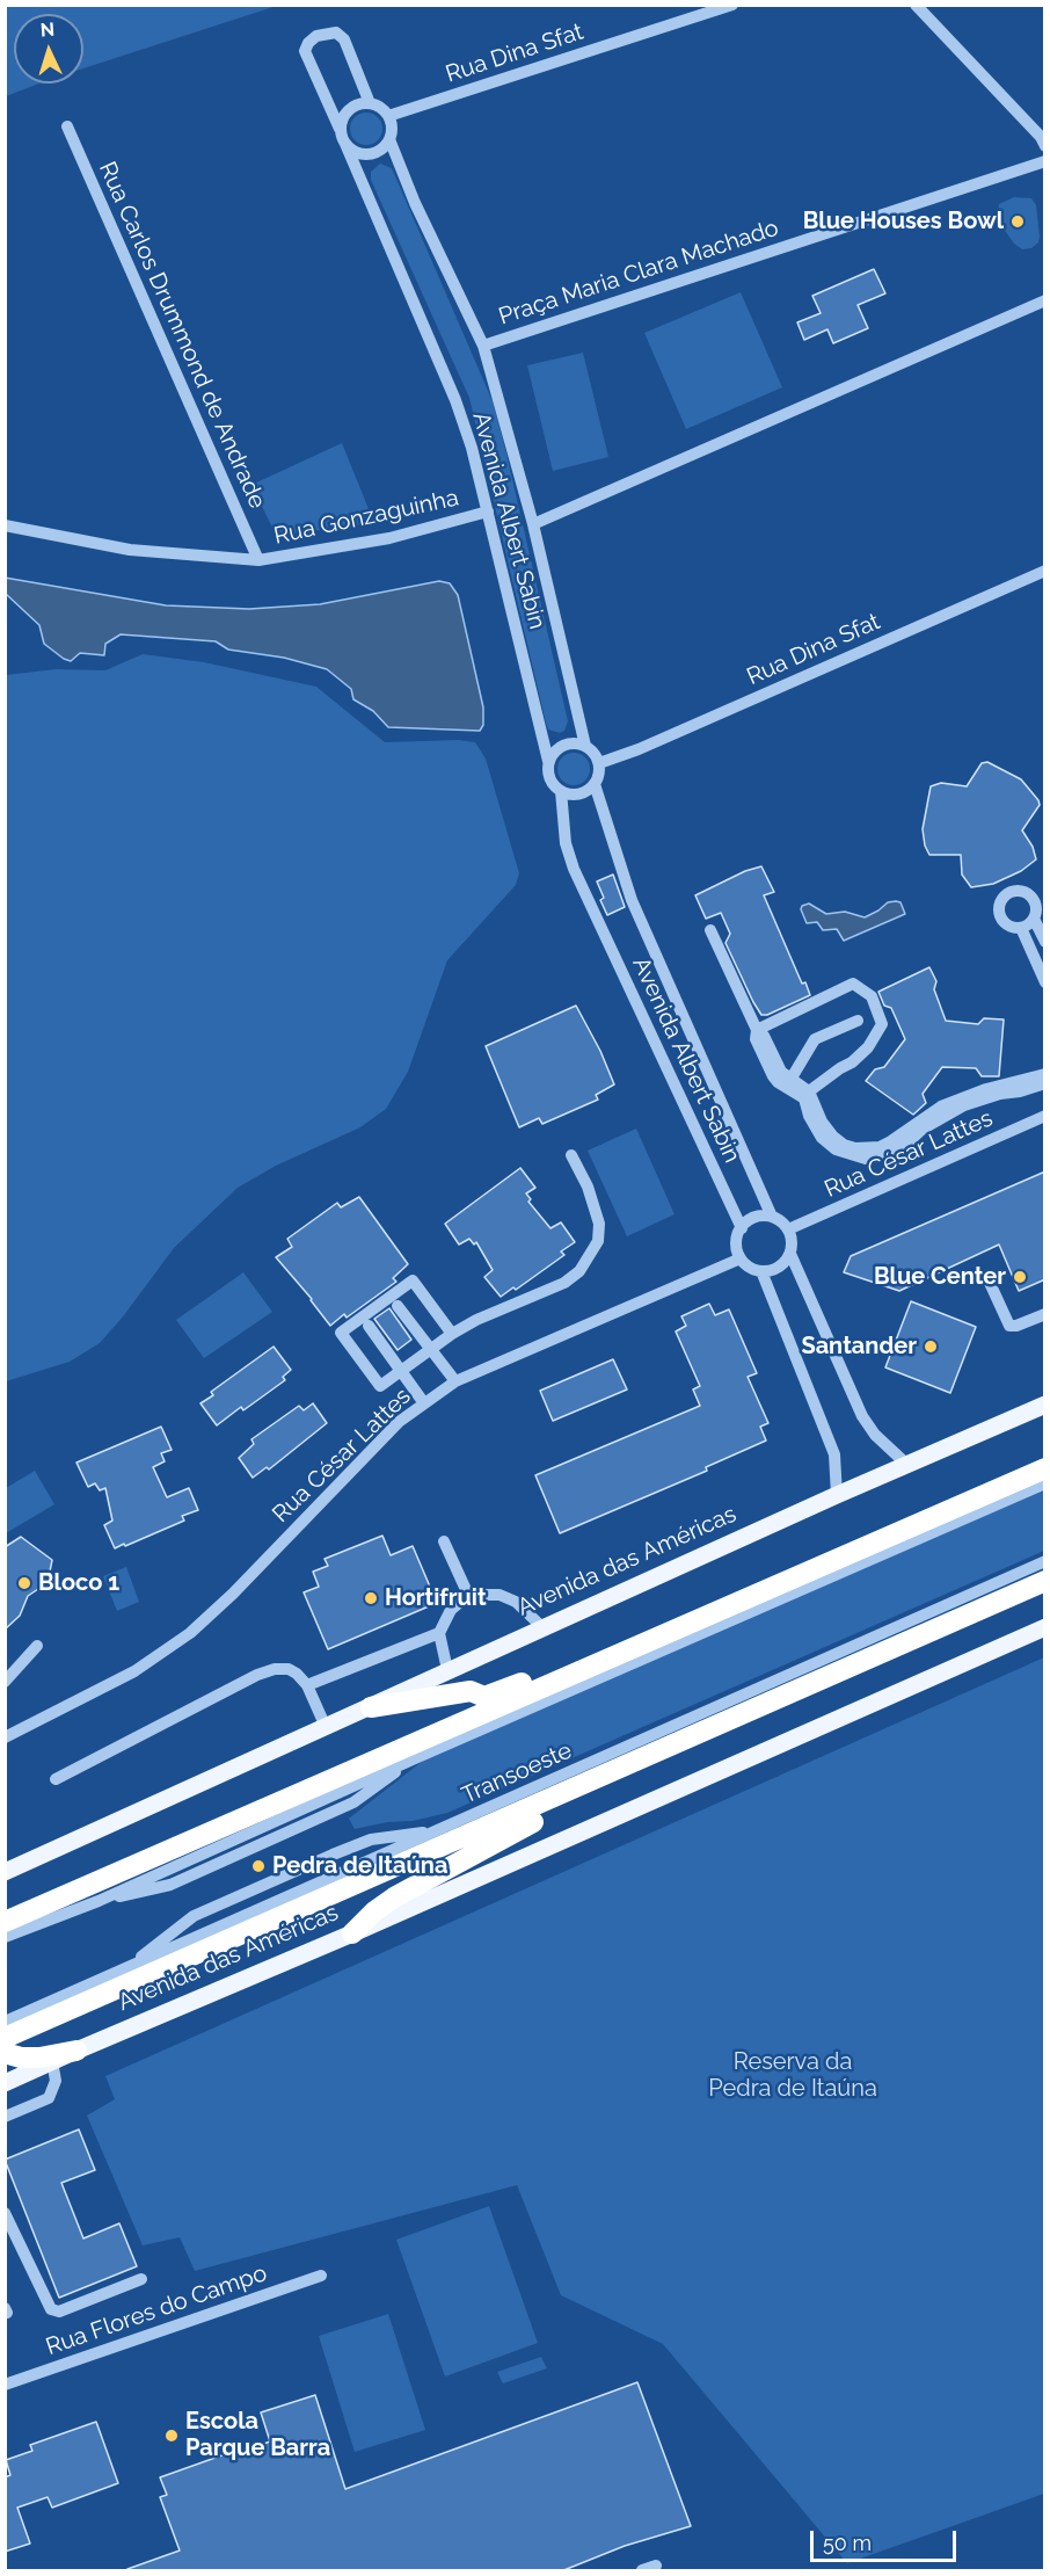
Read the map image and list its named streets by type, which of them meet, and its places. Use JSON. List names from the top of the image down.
{
  "streets": {
    "highway": ["Avenida das Américas"],
    "street": [
      "Rua Dina Sfat",
      "Praça Maria Clara Machado",
      "Rua Carlos Drummond de Andrade",
      "Rua Gonzaguinha",
      "Avenida Albert Sabin",
      "Rua César Lattes",
      "Transoeste",
      "Rua Flores do Campo"
    ]
  },
  "crossings": [
    ["Rua Dina Sfat", "Avenida Albert Sabin"],
    ["Praça Maria Clara Machado", "Avenida Albert Sabin"],
    ["Rua Carlos Drummond de Andrade", "Rua Gonzaguinha"],
    ["Rua Gonzaguinha", "Avenida Albert Sabin"],
    ["Avenida Albert Sabin", "Rua César Lattes"]
  ],
  "parks": ["Reserva da Pedra de Itaúna"],
  "places": [
    "Blue Houses Bowl",
    "Blue Center",
    "Santander",
    "Bloco 1",
    "Hortifruit",
    "Pedra de Itaúna",
    "Escola Parque Barra"
  ],
  "scale_bar": "50 m",
  "north": "top"
}
